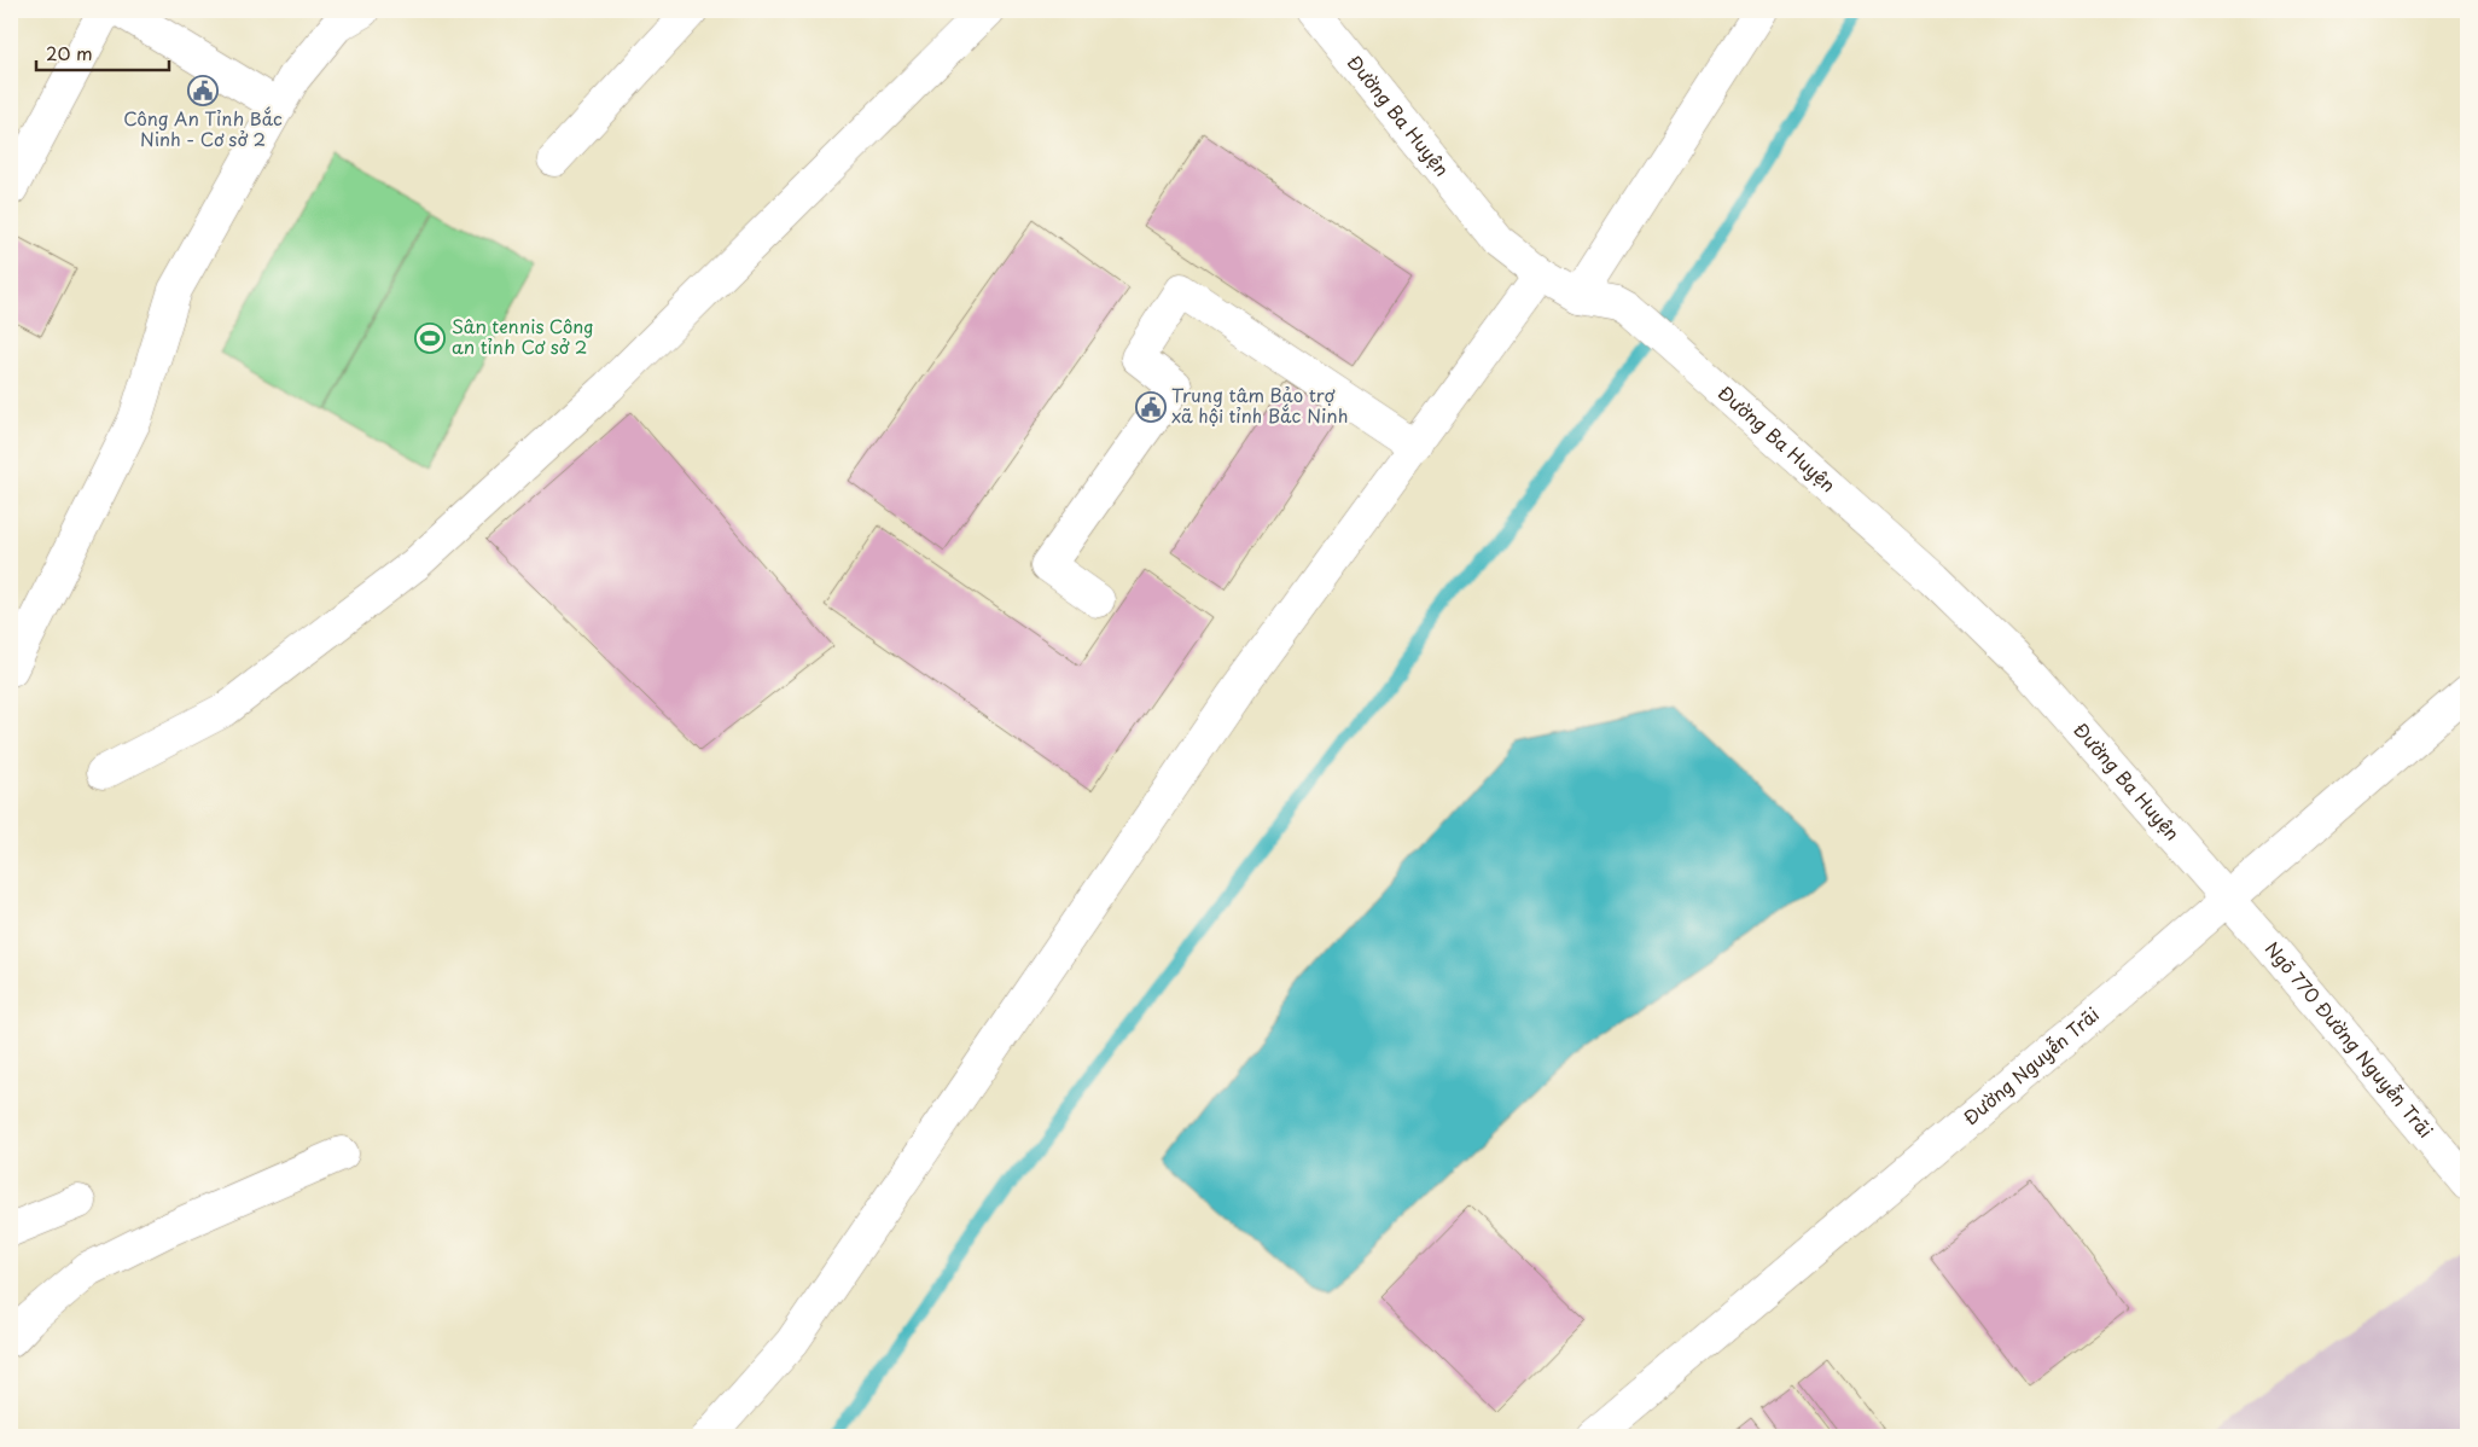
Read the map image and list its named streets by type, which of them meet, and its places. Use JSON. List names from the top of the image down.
{
  "streets": {
    "main road": ["Đường Ba Huyện", "Ngõ 770 Đường Nguyễn Trãi", "Đường Nguyễn Trãi"]
  },
  "crossings": [
    ["Đường Ba Huyện", "Ngõ 770 Đường Nguyễn Trãi"],
    ["Đường Ba Huyện", "Đường Nguyễn Trãi"],
    ["Ngõ 770 Đường Nguyễn Trãi", "Đường Nguyễn Trãi"]
  ],
  "places": {
    "public building": ["Công An Tỉnh Bắc Ninh - Cơ sở 2", "Trung tâm Bảo trợ xã hội tỉnh Bắc Ninh"],
    "sports": ["Sân tennis Công an tỉnh Cơ sở 2"]
  },
  "scale_bar": "20 m"
}
